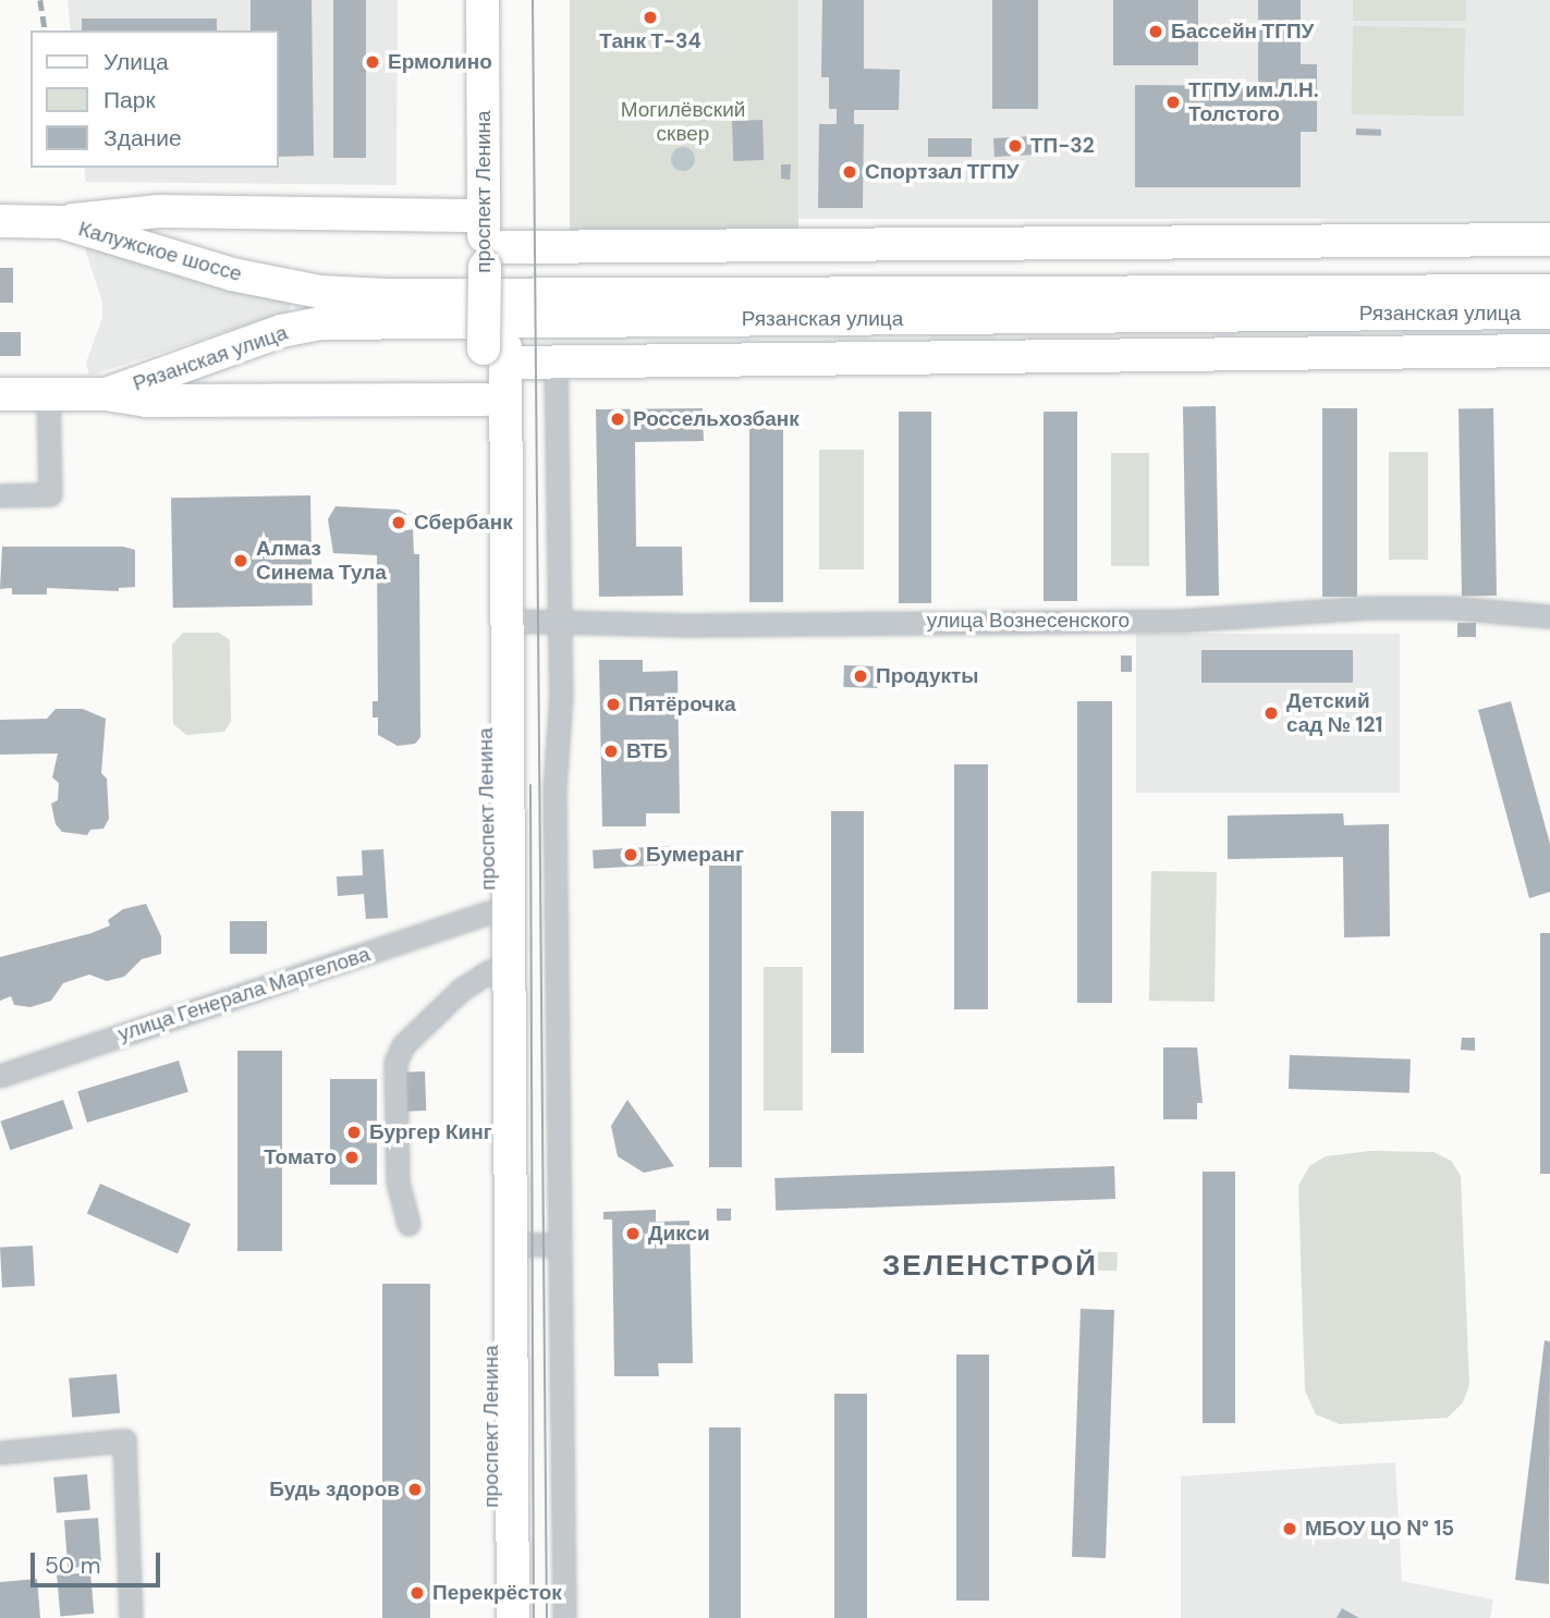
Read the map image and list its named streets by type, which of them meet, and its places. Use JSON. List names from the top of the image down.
{
  "streets": {
    "main road": ["проспект Ленина", "Калужское шоссе", "Рязанская улица"],
    "street": ["улица Вознесенского", "улица Генерала Маргелова"]
  },
  "crossings": [
    ["проспект Ленина", "улица Вознесенского"],
    ["проспект Ленина", "улица Генерала Маргелова"],
    ["Калужское шоссе", "Рязанская улица"]
  ],
  "districts": ["ЗЕЛЕНСТРОЙ"],
  "parks": ["Могилёвский сквер"],
  "places": [
    "Танк Т-34",
    "Бассейн ТГПУ",
    "Ермолино",
    "ТГПУ им.Л.Н. Толстого",
    "ТП-32",
    "Спортзал ТГПУ",
    "Россельхозбанк",
    "Сбербанк",
    "Алмаз Синема Тула",
    "Продукты",
    "Пятёрочка",
    "Детский сад № 121",
    "ВТБ",
    "Бумеранг",
    "Бургер Кинг",
    "Томато",
    "Дикси",
    "Будь здоров",
    "МБОУ ЦО N° 15",
    "Перекрёсток"
  ],
  "legend": ["Улица", "Парк", "Здание"],
  "scale_bar": "50 m"
}
